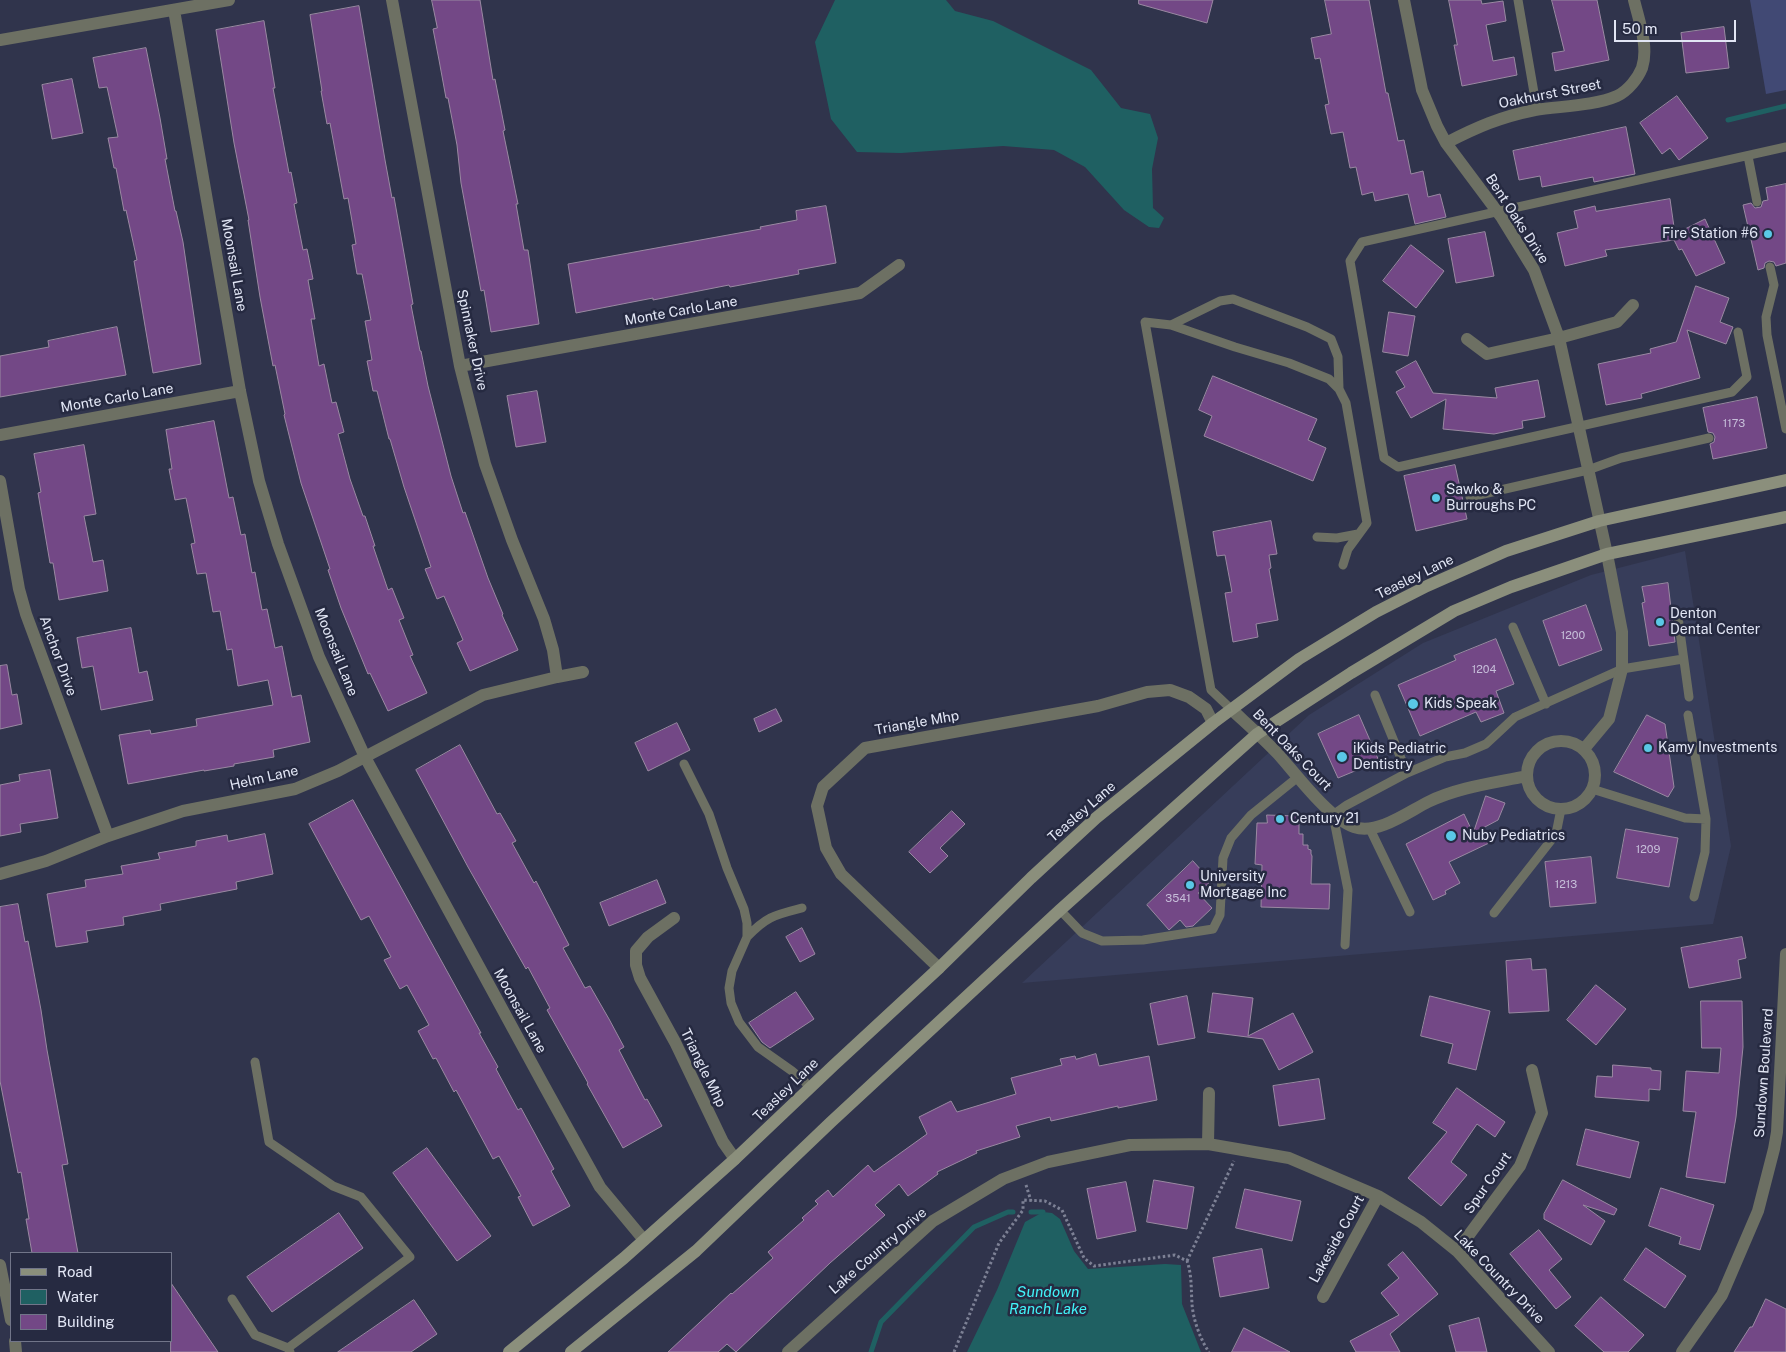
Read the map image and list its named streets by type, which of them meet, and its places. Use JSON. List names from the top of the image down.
{
  "streets": {
    "main road": ["Teasley Lane"],
    "street": [
      "Oakhurst Street",
      "Bent Oaks Drive",
      "Moonsail Lane",
      "Monte Carlo Lane",
      "Spinnaker Drive",
      "Anchor Drive",
      "Triangle Mhp",
      "Bent Oaks Court",
      "Helm Lane",
      "Sundown Boulevard",
      "Spur Court",
      "Lakeside Court",
      "Lake Country Drive"
    ]
  },
  "crossings": [
    ["Oakhurst Street", "Bent Oaks Drive"],
    ["Bent Oaks Drive", "Teasley Lane"],
    ["Moonsail Lane", "Monte Carlo Lane"],
    ["Moonsail Lane", "Teasley Lane"],
    ["Moonsail Lane", "Helm Lane"],
    ["Monte Carlo Lane", "Spinnaker Drive"],
    ["Spinnaker Drive", "Helm Lane"],
    ["Teasley Lane", "Triangle Mhp"],
    ["Teasley Lane", "Bent Oaks Court"],
    ["Anchor Drive", "Helm Lane"],
    ["Spur Court", "Lake Country Drive"],
    ["Lakeside Court", "Lake Country Drive"]
  ],
  "water": ["Sundown Ranch Lake"],
  "places": [
    "Fire Station #6",
    "Sawko & Burroughs PC",
    "Denton Dental Center",
    "Kids Speak",
    "Kamy Investments",
    "iKids Pediatric Dentistry",
    "Century 21",
    "Nuby Pediatrics",
    "University Mortgage Inc"
  ],
  "house_numbers": [
    "1173",
    "1200",
    "1204",
    "1209",
    "1213",
    "3541"
  ],
  "legend": ["Road", "Water", "Building"],
  "scale_bar": "50 m"
}
